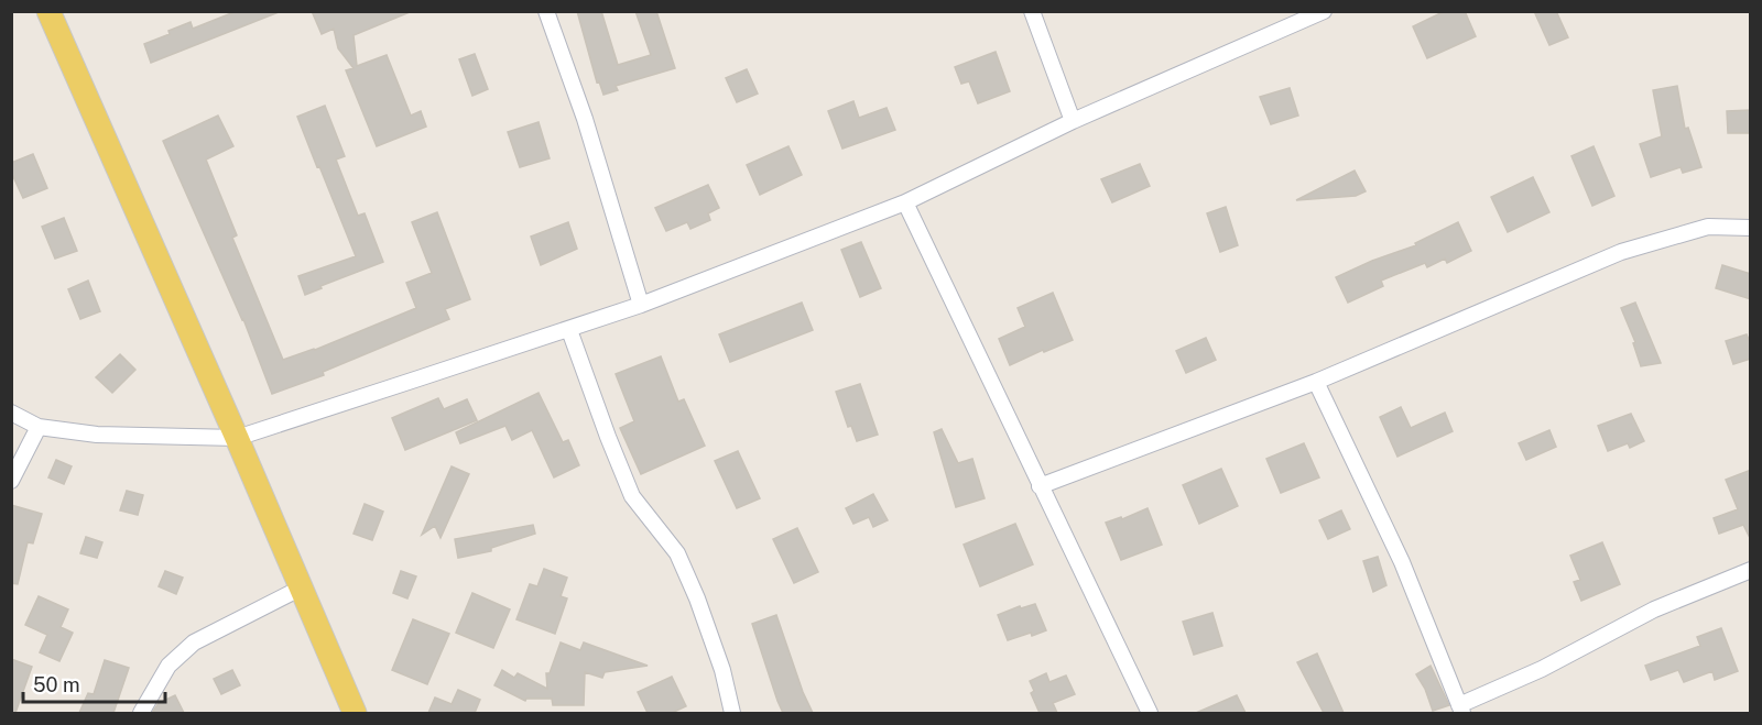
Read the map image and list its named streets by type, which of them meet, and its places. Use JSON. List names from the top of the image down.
{
  "scale_bar": "50 m"
}
